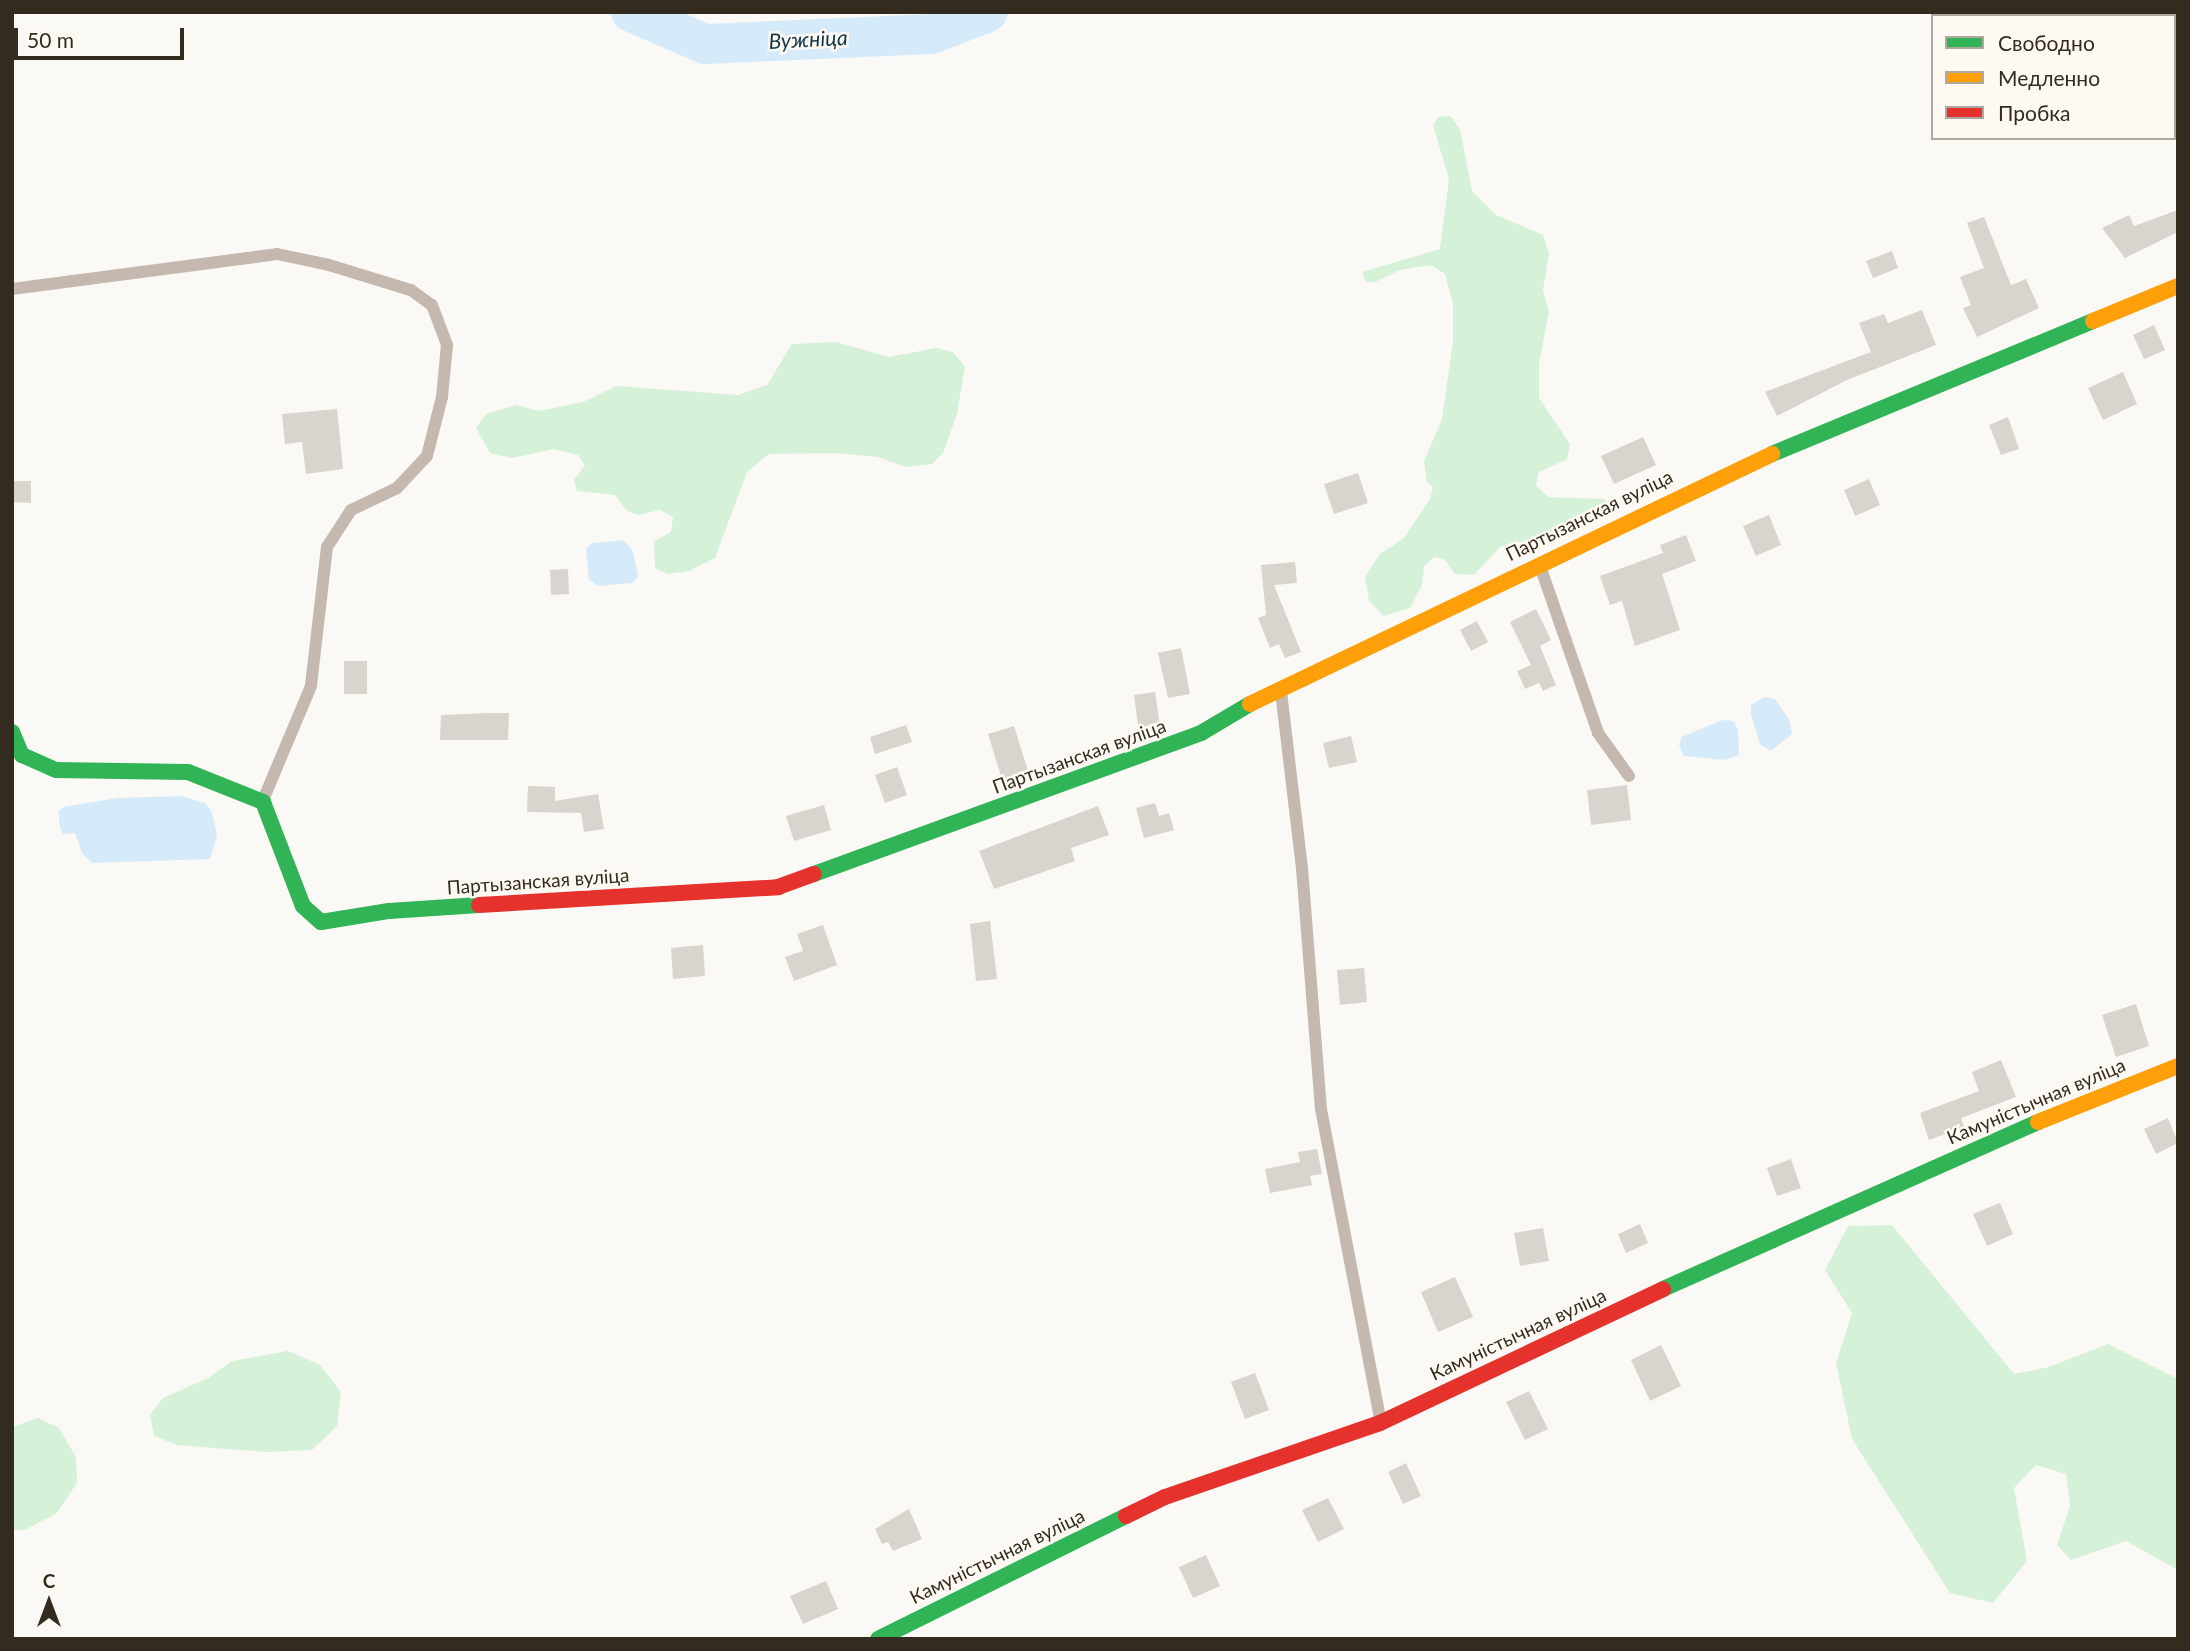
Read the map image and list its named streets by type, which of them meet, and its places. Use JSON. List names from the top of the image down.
{
  "streets": {
    "street": ["Партызанская вуліца", "Камуністычная вуліца"]
  },
  "water": ["Вужніца"],
  "legend": ["Свободно", "Медленно", "Пробка"],
  "scale_bar": "50 m",
  "north": "top"
}
